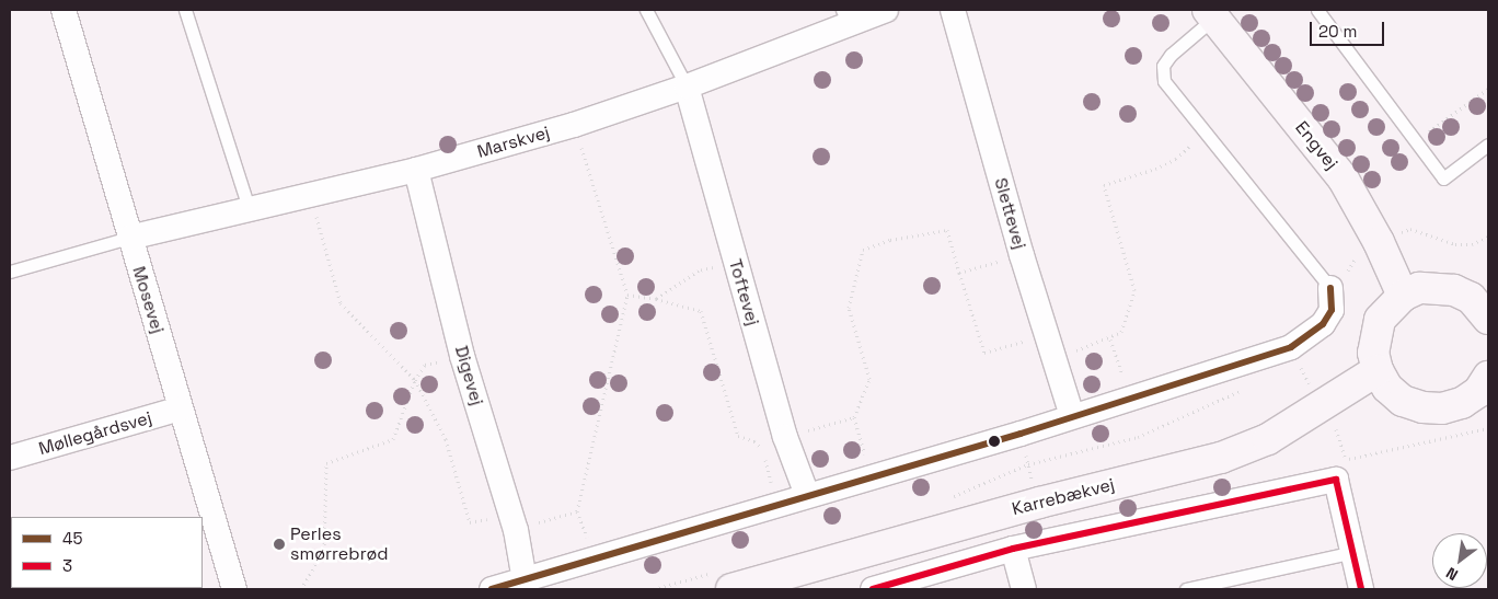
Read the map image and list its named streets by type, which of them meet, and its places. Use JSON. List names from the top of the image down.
{
  "streets": {
    "street": [
      "Marskvej",
      "Engvej",
      "Slettevej",
      "Toftevej",
      "Mosevej",
      "Digevej",
      "Møllegårdsvej",
      "Karrebækvej"
    ]
  },
  "crossings": [
    ["Marskvej", "Toftevej"],
    ["Marskvej", "Mosevej"],
    ["Marskvej", "Digevej"],
    ["Mosevej", "Møllegårdsvej"]
  ],
  "places": ["Perles smørrebrød"],
  "lines": ["transit line 45", "transit line 3"],
  "legend": ["45", "3"],
  "scale_bar": "20 m",
  "north": "bottom left"
}
